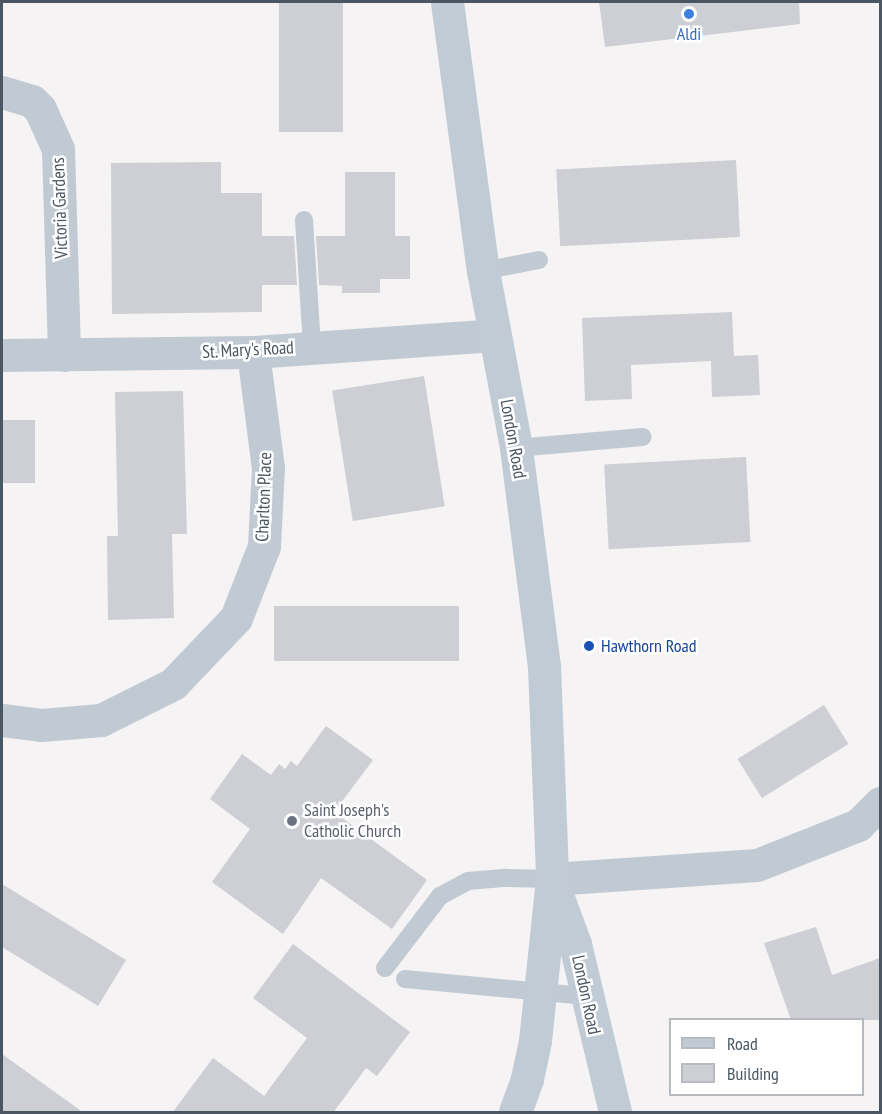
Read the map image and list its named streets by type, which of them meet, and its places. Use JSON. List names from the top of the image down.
{
  "streets": {
    "street": [
      "Victoria Gardens",
      "St. Mary's Road",
      "London Road",
      "Charlton Place"
    ]
  },
  "crossings": [
    ["Victoria Gardens", "St. Mary's Road"],
    ["St. Mary's Road", "London Road"],
    ["St. Mary's Road", "Charlton Place"]
  ],
  "places": ["Aldi", "Hawthorn Road", "Saint Joseph's Catholic Church"],
  "legend": ["Road", "Building"]
}
